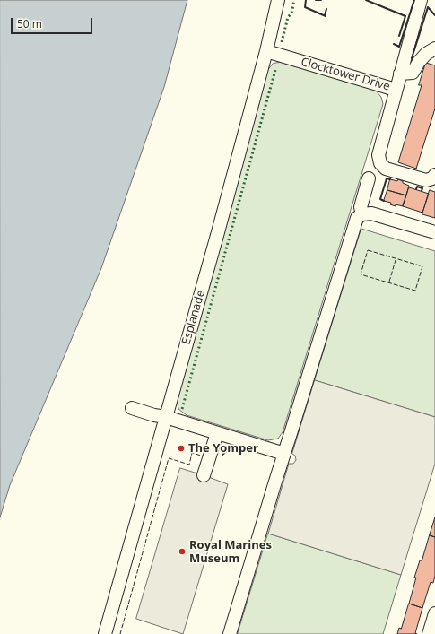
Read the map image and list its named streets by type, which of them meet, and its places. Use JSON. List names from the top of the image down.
{
  "streets": {
    "street": ["Clocktower Drive", "Esplanade"]
  },
  "crossings": [
    ["Clocktower Drive", "Esplanade"]
  ],
  "places": ["The Yomper", "Royal Marines Museum"],
  "scale_bar": "50 m"
}
